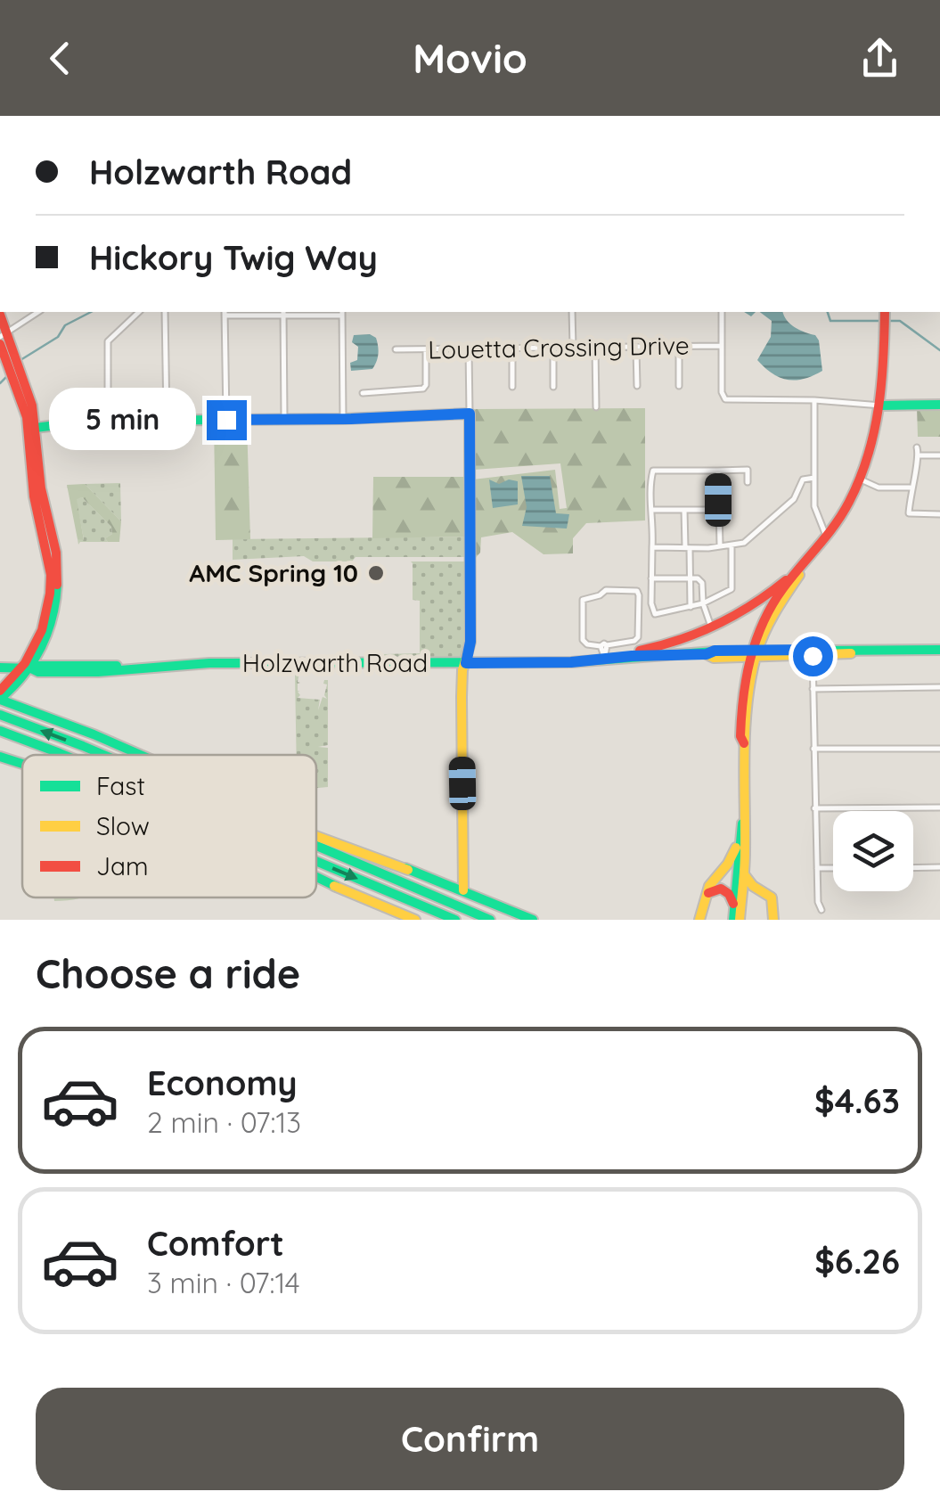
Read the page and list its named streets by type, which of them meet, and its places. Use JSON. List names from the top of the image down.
{
  "streets": {
    "main road": ["Holzwarth Road"],
    "street": ["Louetta Crossing Drive"]
  },
  "places": ["AMC Spring 10"],
  "legend": ["Fast", "Slow", "Jam"],
  "page": {
    "header": "Movio",
    "banner": ["Holzwarth Road", "Hickory Twig Way"],
    "bubble": "5 min",
    "heading": "Choose a ride",
    "list": [
      {
        "name": "Economy",
        "note": "2 min · 07:13",
        "value": "$4.63"
      },
      {
        "name": "Comfort",
        "note": "3 min · 07:14",
        "value": "$6.26"
      }
    ],
    "buttons": "Confirm"
  }
}
